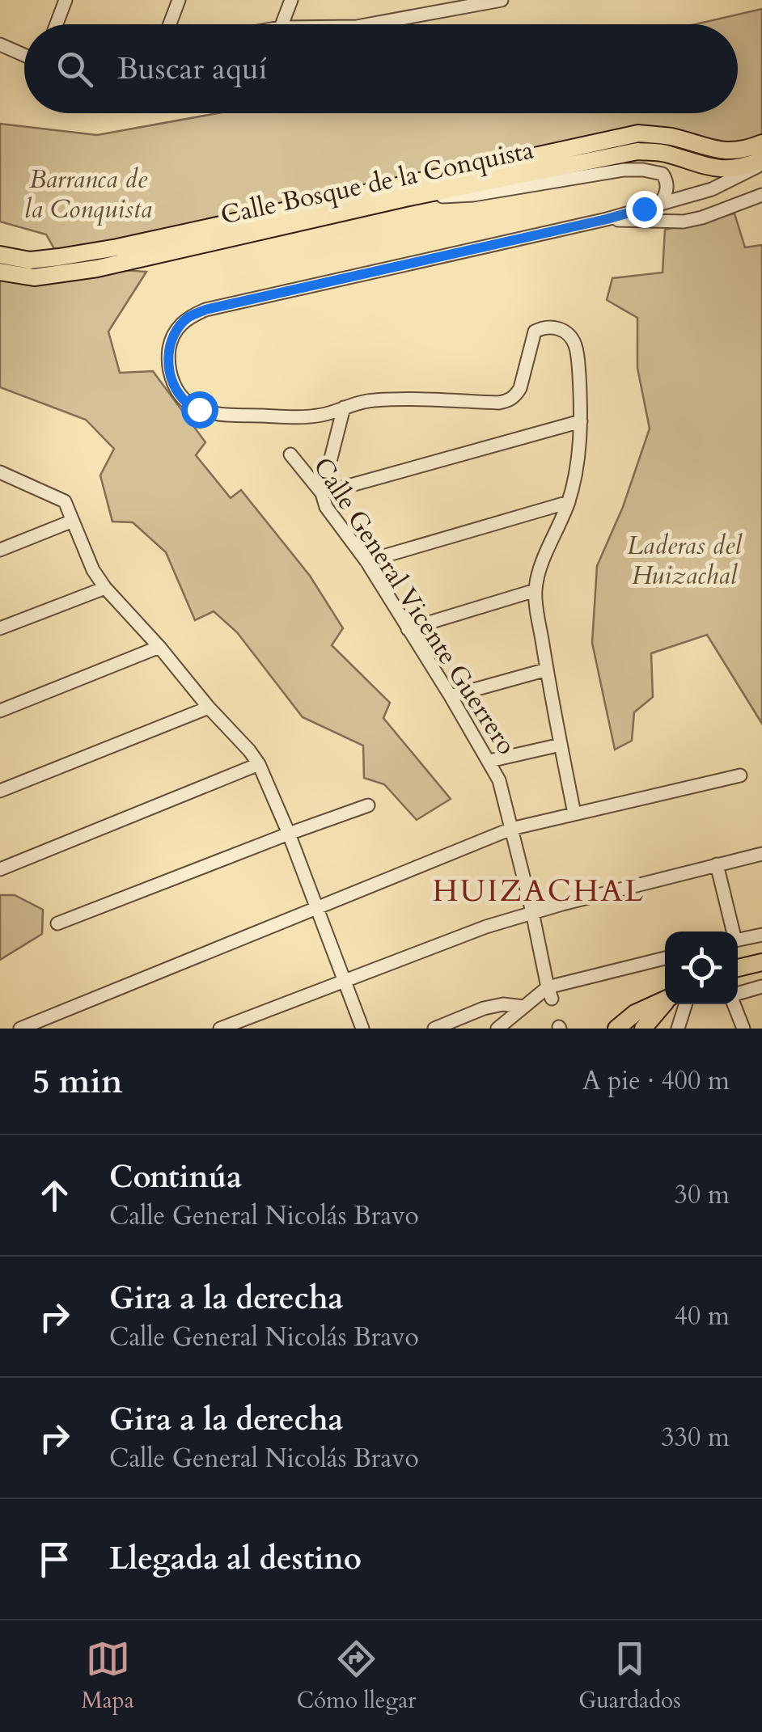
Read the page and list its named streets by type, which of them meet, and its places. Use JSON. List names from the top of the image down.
{
  "streets": {
    "main road": ["Calle Bosque de la Conquista"],
    "street": ["Calle General Vicente Guerrero"]
  },
  "districts": ["HUIZACHAL"],
  "parks": ["Barranca de la Conquista", "Laderas del Huizachal"],
  "page": {
    "search": "Buscar aquí",
    "heading": ["5 min", "A pie · 400 m"],
    "list": [
      ["Continúa", "Calle General Nicolás Bravo", "30 m"],
      ["Gira a la derecha", "Calle General Nicolás Bravo", "40 m"],
      ["Gira a la derecha", "Calle General Nicolás Bravo", "330 m"],
      "Llegada al destino"
    ],
    "nav": ["Mapa", "Cómo llegar", "Guardados"]
  }
}
